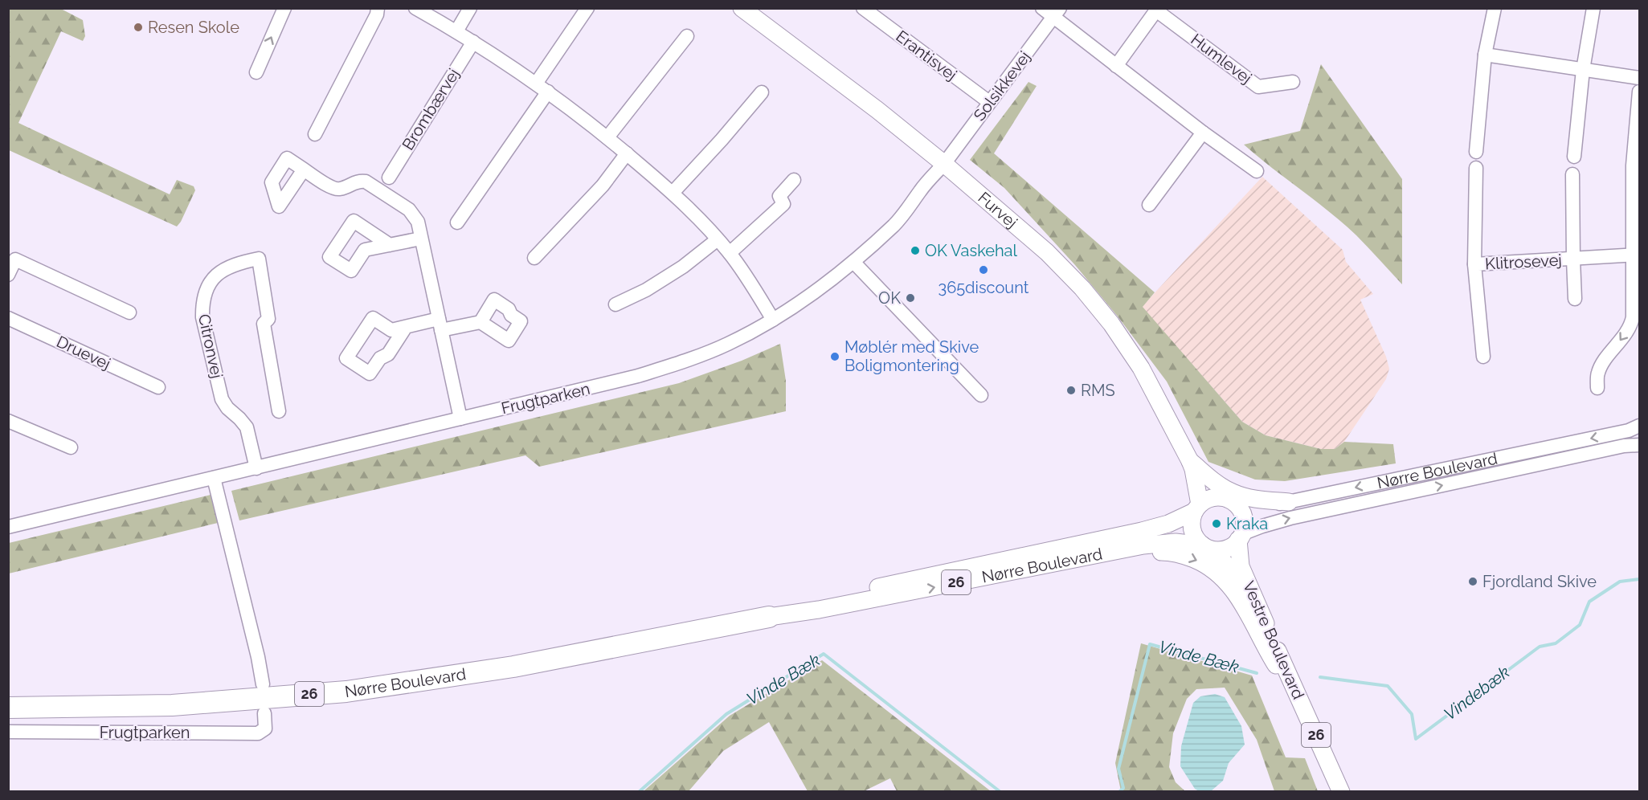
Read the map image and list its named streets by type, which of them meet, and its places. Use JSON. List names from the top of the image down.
{
  "streets": {
    "highway": ["Nørre Boulevard", "26"],
    "main road": ["Furvej", "Vestre Boulevard"],
    "street": [
      "Erantisvej",
      "Humlevej",
      "Solsikkevej",
      "Brombærvej",
      "Klitrosevej",
      "Citronvej",
      "Druevej",
      "Frugtparken"
    ]
  },
  "crossings": [
    ["Erantisvej", "Solsikkevej"],
    ["Solsikkevej", "Furvej"],
    ["Solsikkevej", "Frugtparken"],
    ["Furvej", "Frugtparken"],
    ["Furvej", "Nørre Boulevard"],
    ["Furvej", "26"],
    ["Furvej", "Vestre Boulevard"],
    ["Citronvej", "Frugtparken"],
    ["Nørre Boulevard", "26"],
    ["Nørre Boulevard", "Vestre Boulevard"],
    ["26", "Vestre Boulevard"]
  ],
  "water": ["Vinde Bæk", "Vindebæk"],
  "places": [
    "Resen Skole",
    "OK Vaskehal",
    "365discount",
    "OK",
    "Møblér med Skive Boligmontering",
    "RMS",
    "Kraka",
    "Fjordland Skive"
  ]
}
